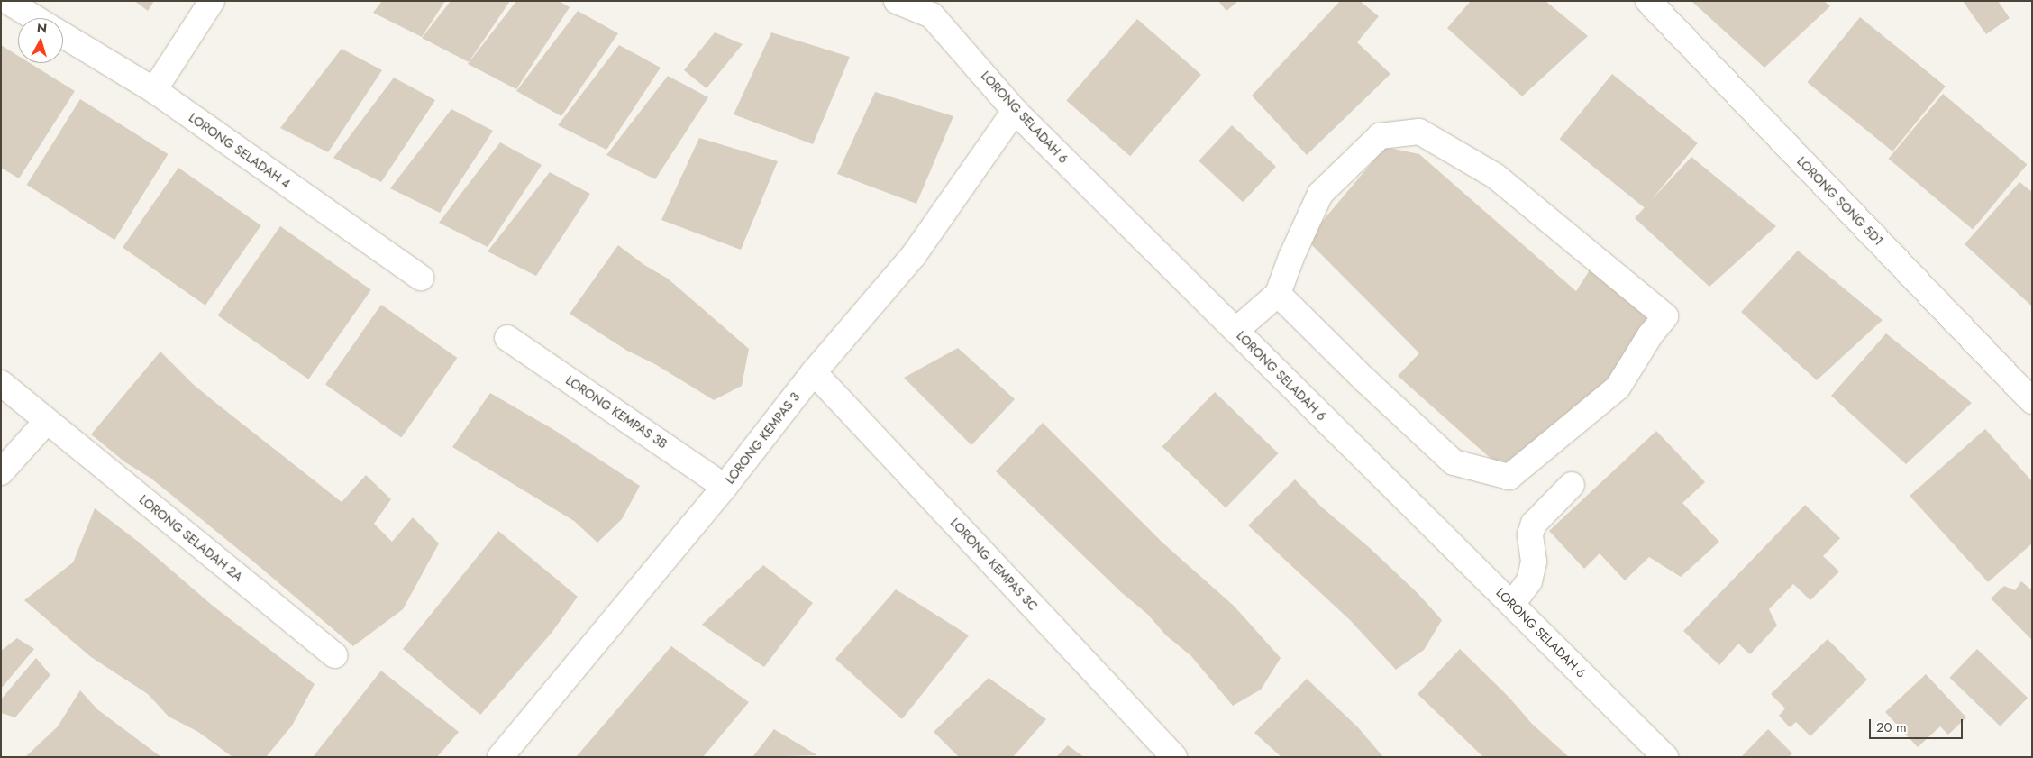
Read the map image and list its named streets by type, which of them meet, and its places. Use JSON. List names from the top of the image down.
{
  "streets": {
    "street": [
      "LORONG SELADAH 6",
      "LORONG SELADAH 4",
      "LORONG SONG 5D1",
      "LORONG KEMPAS 3B",
      "LORONG KEMPAS 3",
      "LORONG SELADAH 2A",
      "LORONG KEMPAS 3C"
    ]
  },
  "crossings": [
    ["LORONG SELADAH 6", "LORONG KEMPAS 3"],
    ["LORONG KEMPAS 3B", "LORONG KEMPAS 3"],
    ["LORONG KEMPAS 3", "LORONG KEMPAS 3C"]
  ],
  "scale_bar": "20 m",
  "north": "top"
}
